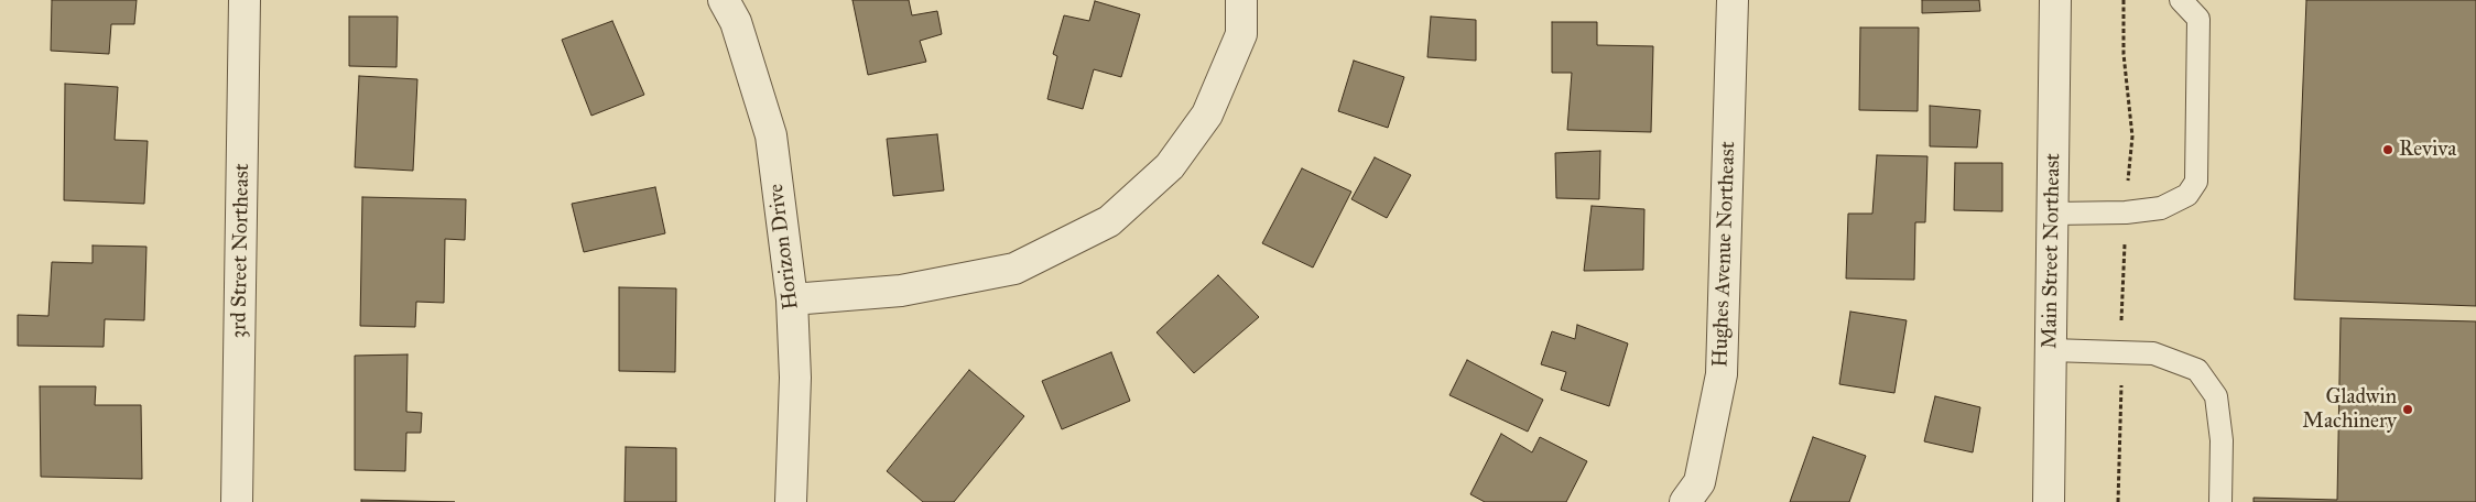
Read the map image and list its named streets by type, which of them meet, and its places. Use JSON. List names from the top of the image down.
{
  "streets": {
    "street": [
      "Horizon Drive",
      "3rd Street Northeast",
      "Main Street Northeast",
      "Hughes Avenue Northeast"
    ]
  },
  "places": ["Reviva", "Gladwin Machinery"]
}
